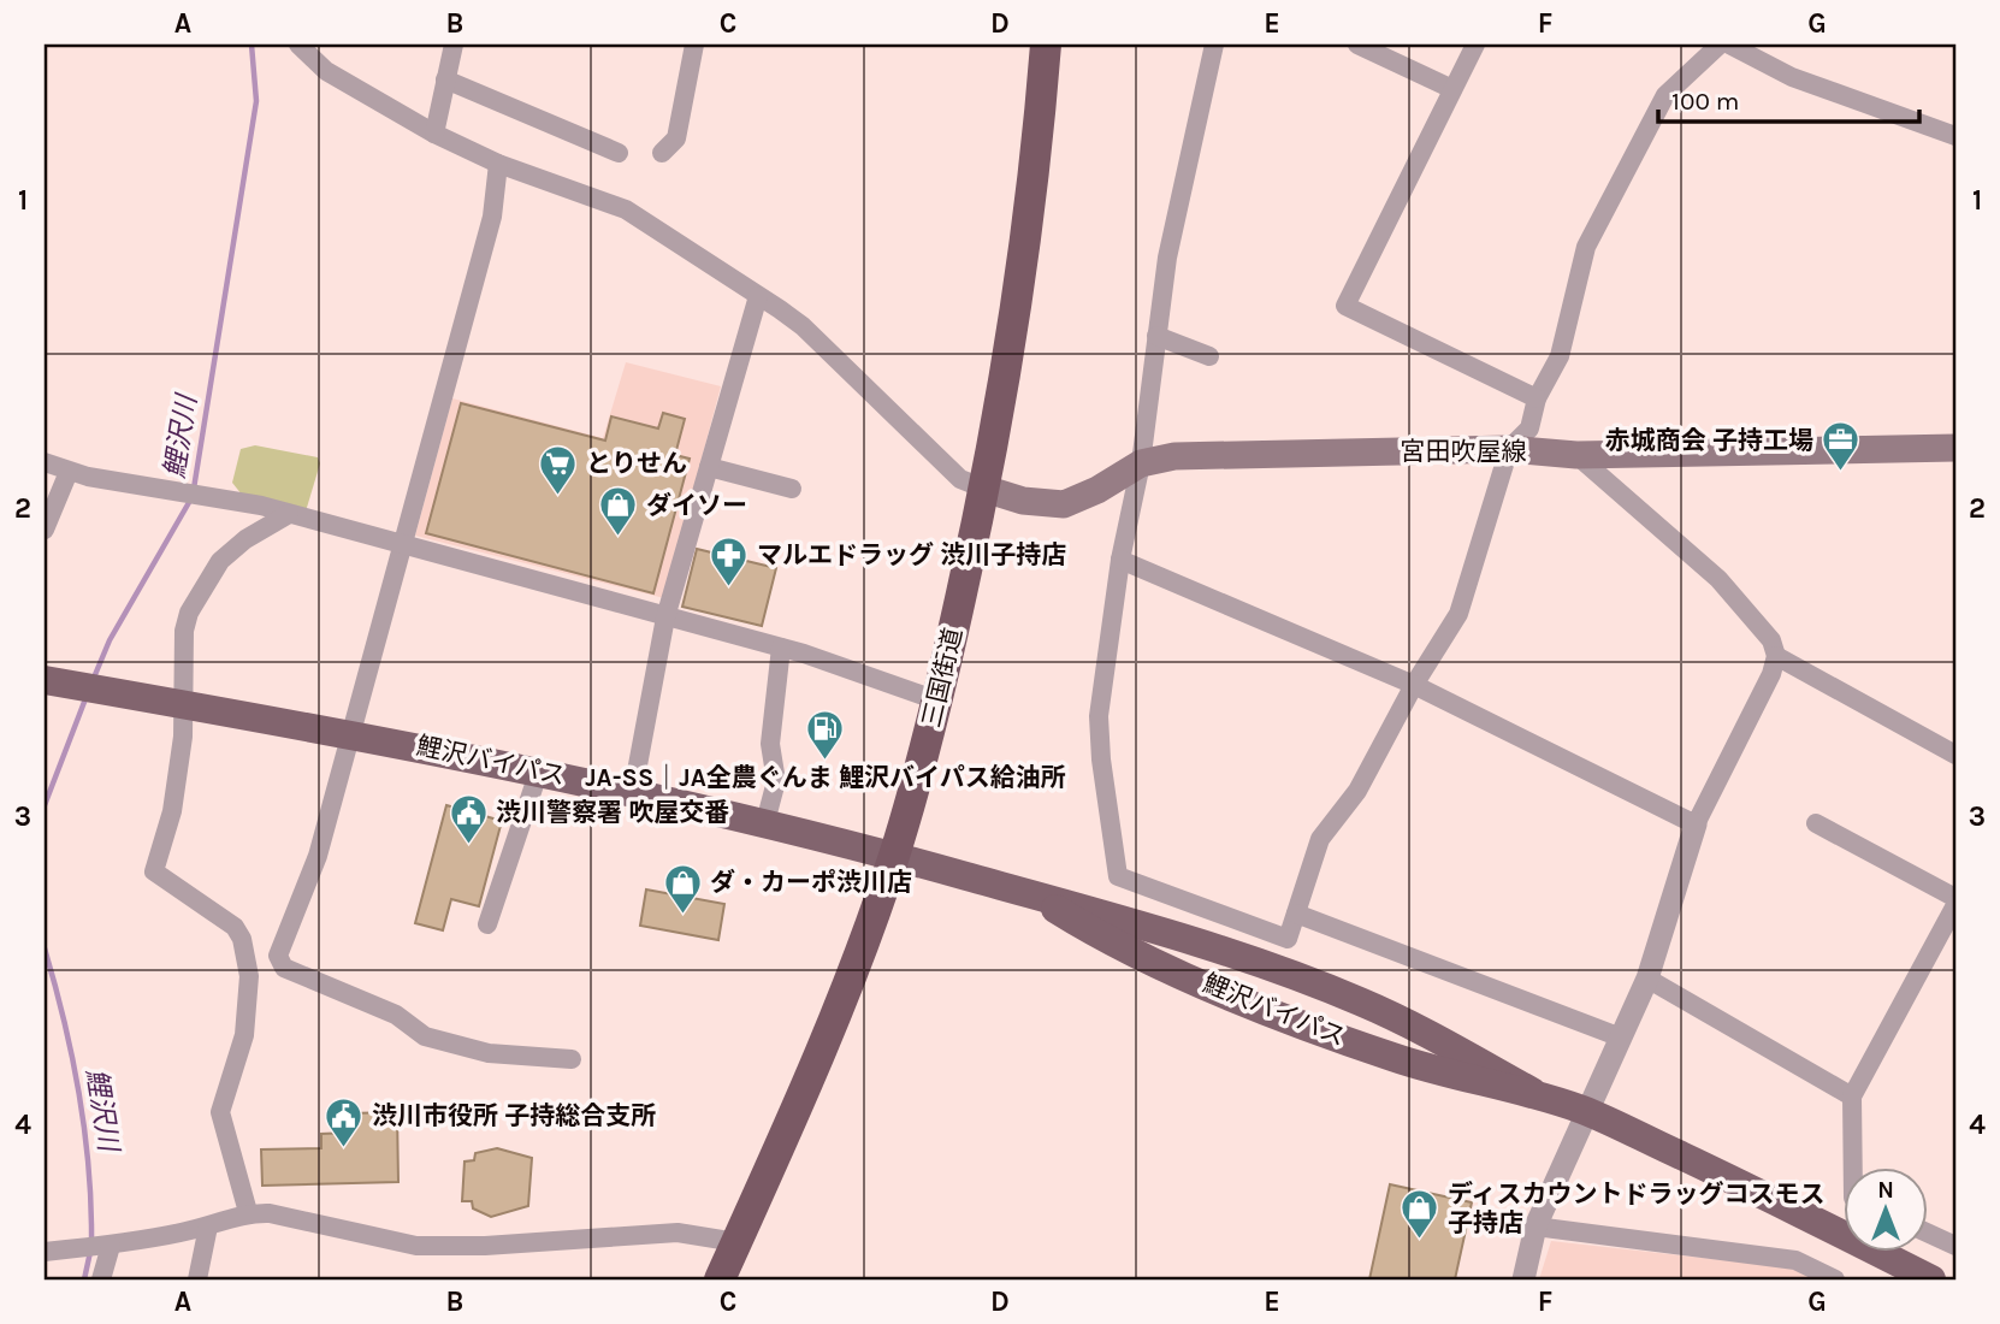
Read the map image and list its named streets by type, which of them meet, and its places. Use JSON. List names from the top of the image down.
{
  "streets": {
    "highway": ["三国街道"],
    "main road": ["宮田吹屋線", "鯉沢バイパス"]
  },
  "crossings": [
    ["宮田吹屋線", "三国街道"],
    ["三国街道", "鯉沢バイパス"]
  ],
  "water": ["鯉沢川"],
  "places": {
    "office": ["赤城商会 子持工場"],
    "supermarket": ["とりせん"],
    "shop": ["ダイソー", "ダ・カーポ渋川店", "ディスカウントドラッグコスモス 子持店"],
    "pharmacy": ["マルエドラッグ 渋川子持店"],
    "fuel station": ["JA-SS｜JA全農ぐんま 鯉沢バイパス給油所"],
    "public building": ["渋川警察署 吹屋交番", "渋川市役所 子持総合支所"]
  },
  "scale_bar": "100 m",
  "north": "top",
  "grid": {
    "columns": [
      "A",
      "B",
      "C",
      "D",
      "E",
      "F",
      "G"
    ],
    "rows": [
      "1",
      "2",
      "3",
      "4"
    ]
  }
}
